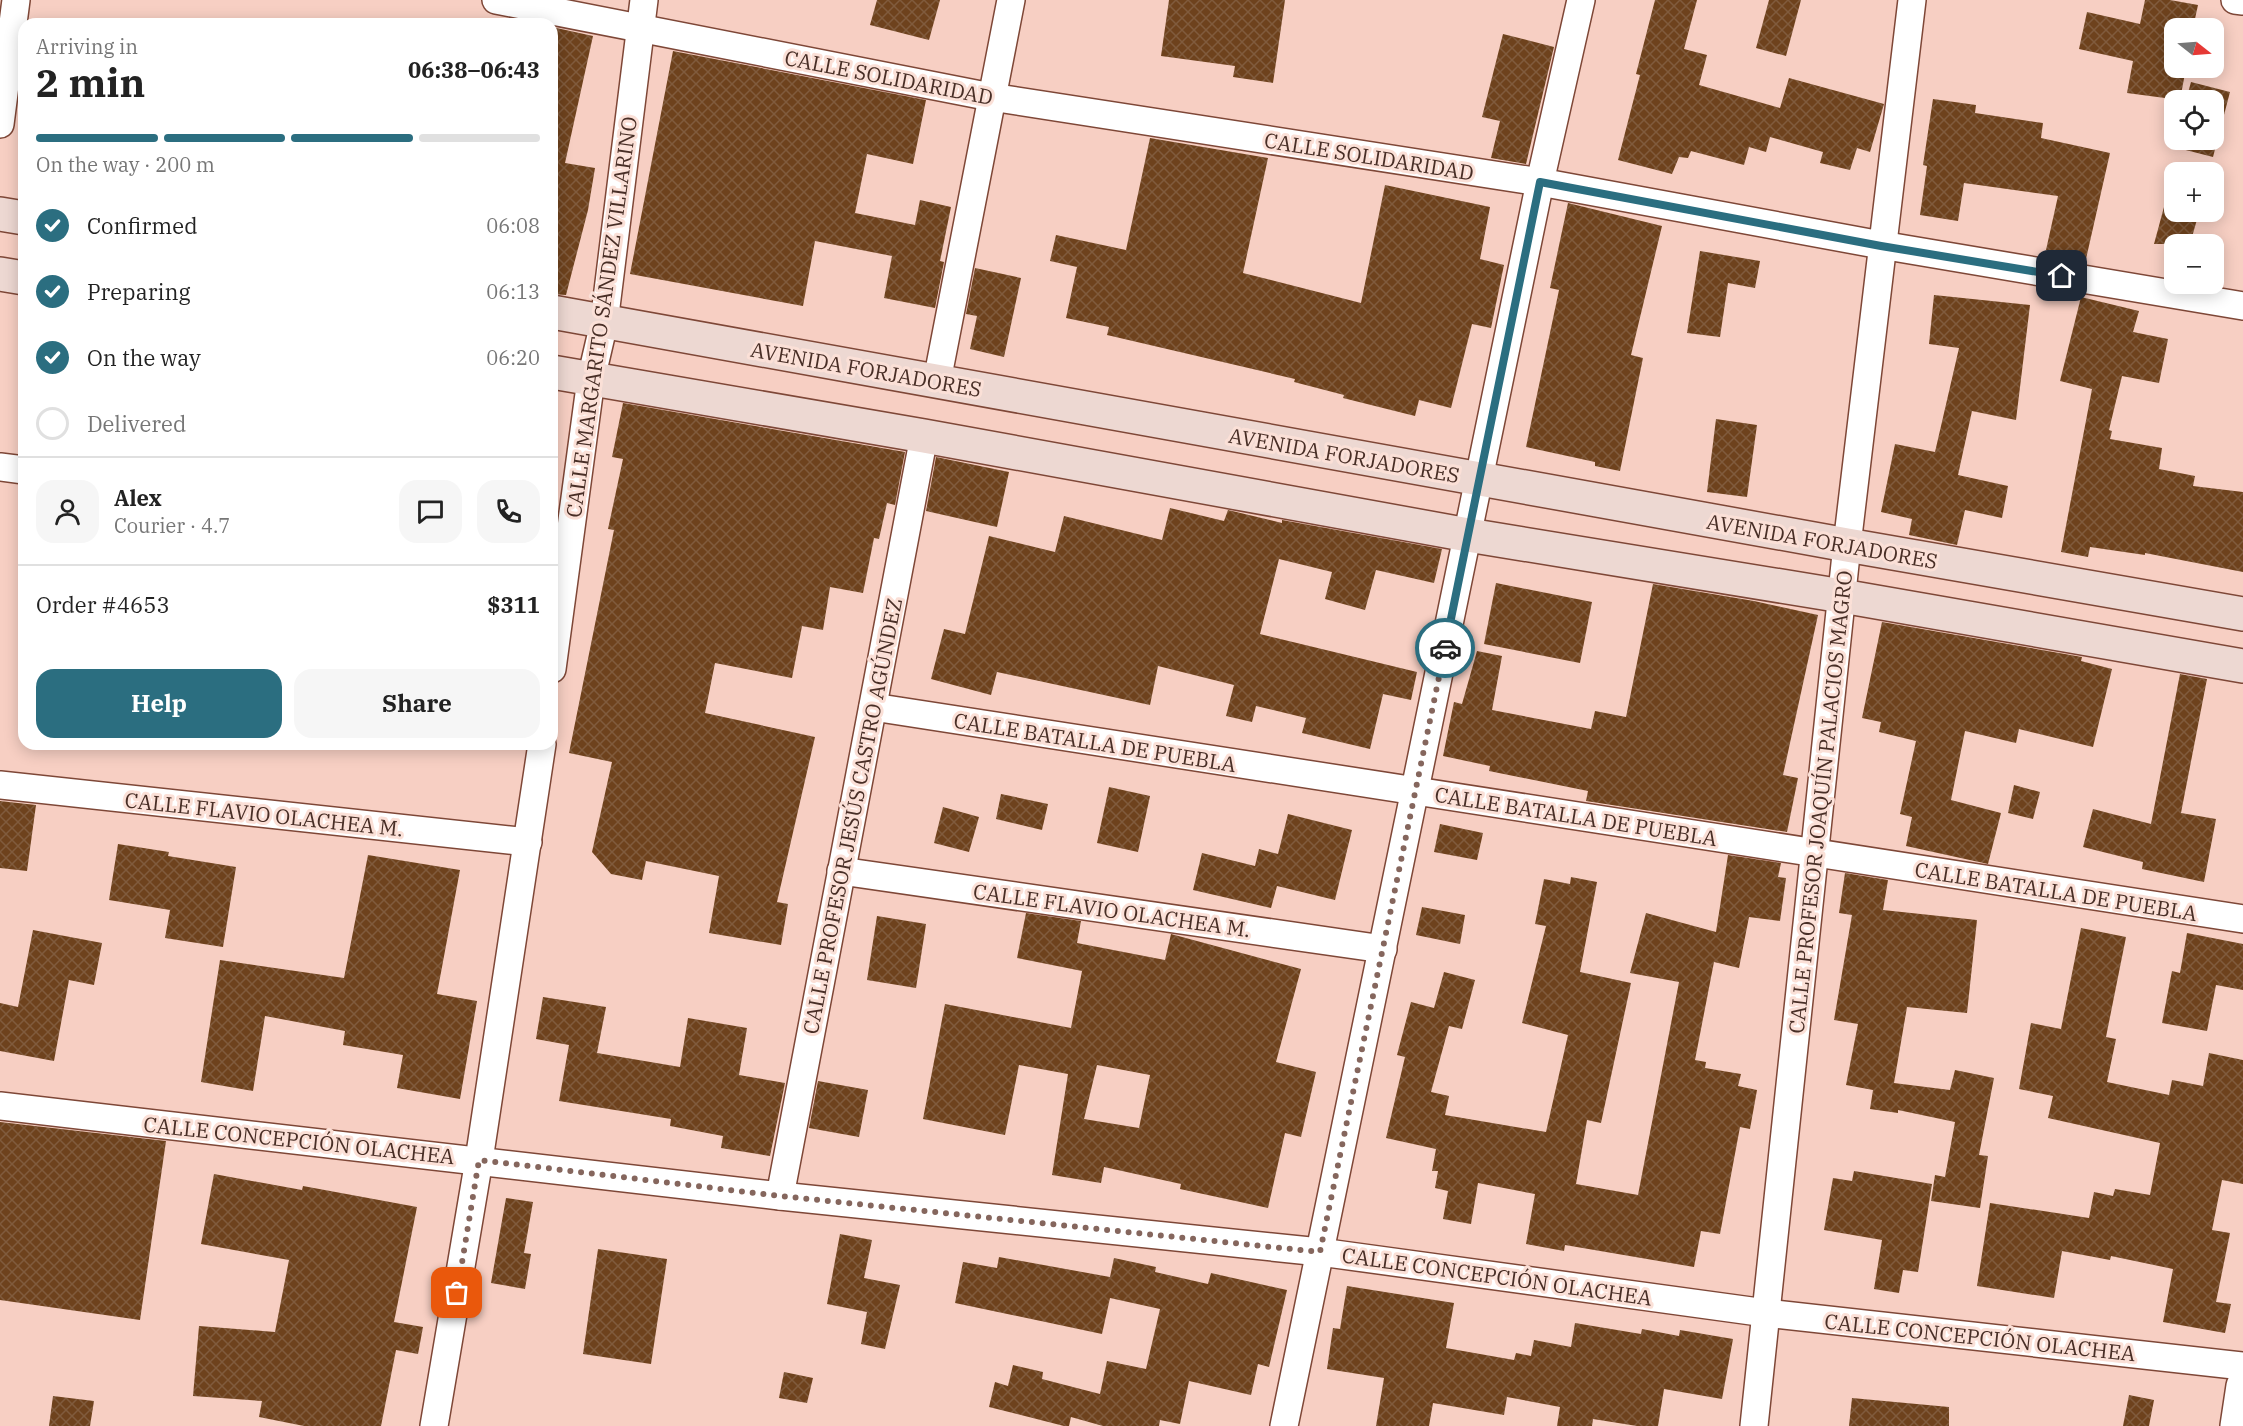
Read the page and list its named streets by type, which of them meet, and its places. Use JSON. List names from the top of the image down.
{
  "streets": {
    "main road": ["AVENIDA FORJADORES"],
    "street": [
      "CALLE SOLIDARIDAD",
      "CALLE MARGARITO SÁNDEZ VILLARINO",
      "CALLE BATALLA DE PUEBLA",
      "CALLE PROFESOR JOAQUÍN PALACIOS MAGRO",
      "CALLE FLAVIO OLACHEA M.",
      "CALLE PROFESOR JESÚS CASTRO AGÚNDEZ",
      "CALLE CONCEPCIÓN OLACHEA"
    ]
  },
  "crossings": [
    ["CALLE SOLIDARIDAD", "CALLE MARGARITO SÁNDEZ VILLARINO"],
    ["CALLE SOLIDARIDAD", "CALLE PROFESOR JOAQUÍN PALACIOS MAGRO"],
    ["CALLE MARGARITO SÁNDEZ VILLARINO", "AVENIDA FORJADORES"],
    ["AVENIDA FORJADORES", "CALLE PROFESOR JOAQUÍN PALACIOS MAGRO"],
    ["CALLE BATALLA DE PUEBLA", "CALLE PROFESOR JOAQUÍN PALACIOS MAGRO"],
    ["CALLE BATALLA DE PUEBLA", "CALLE PROFESOR JESÚS CASTRO AGÚNDEZ"],
    ["CALLE PROFESOR JOAQUÍN PALACIOS MAGRO", "CALLE CONCEPCIÓN OLACHEA"],
    ["CALLE FLAVIO OLACHEA M.", "CALLE PROFESOR JESÚS CASTRO AGÚNDEZ"],
    ["CALLE PROFESOR JESÚS CASTRO AGÚNDEZ", "CALLE CONCEPCIÓN OLACHEA"]
  ],
  "north": "right",
  "page": {
    "map_buttons": ["+", "−"],
    "heading": ["2 min", "Arriving in", "06:38–06:43"],
    "panel": [
      "Alex",
      "Courier · 4.7",
      "Order #4653",
      "$311"
    ],
    "bar": "On the way · 200 m",
    "list": [
      ["Confirmed", "06:08"],
      ["Preparing", "06:13"],
      ["On the way", "06:20"],
      "Delivered"
    ],
    "buttons": ["Help", "Share"]
  }
}
